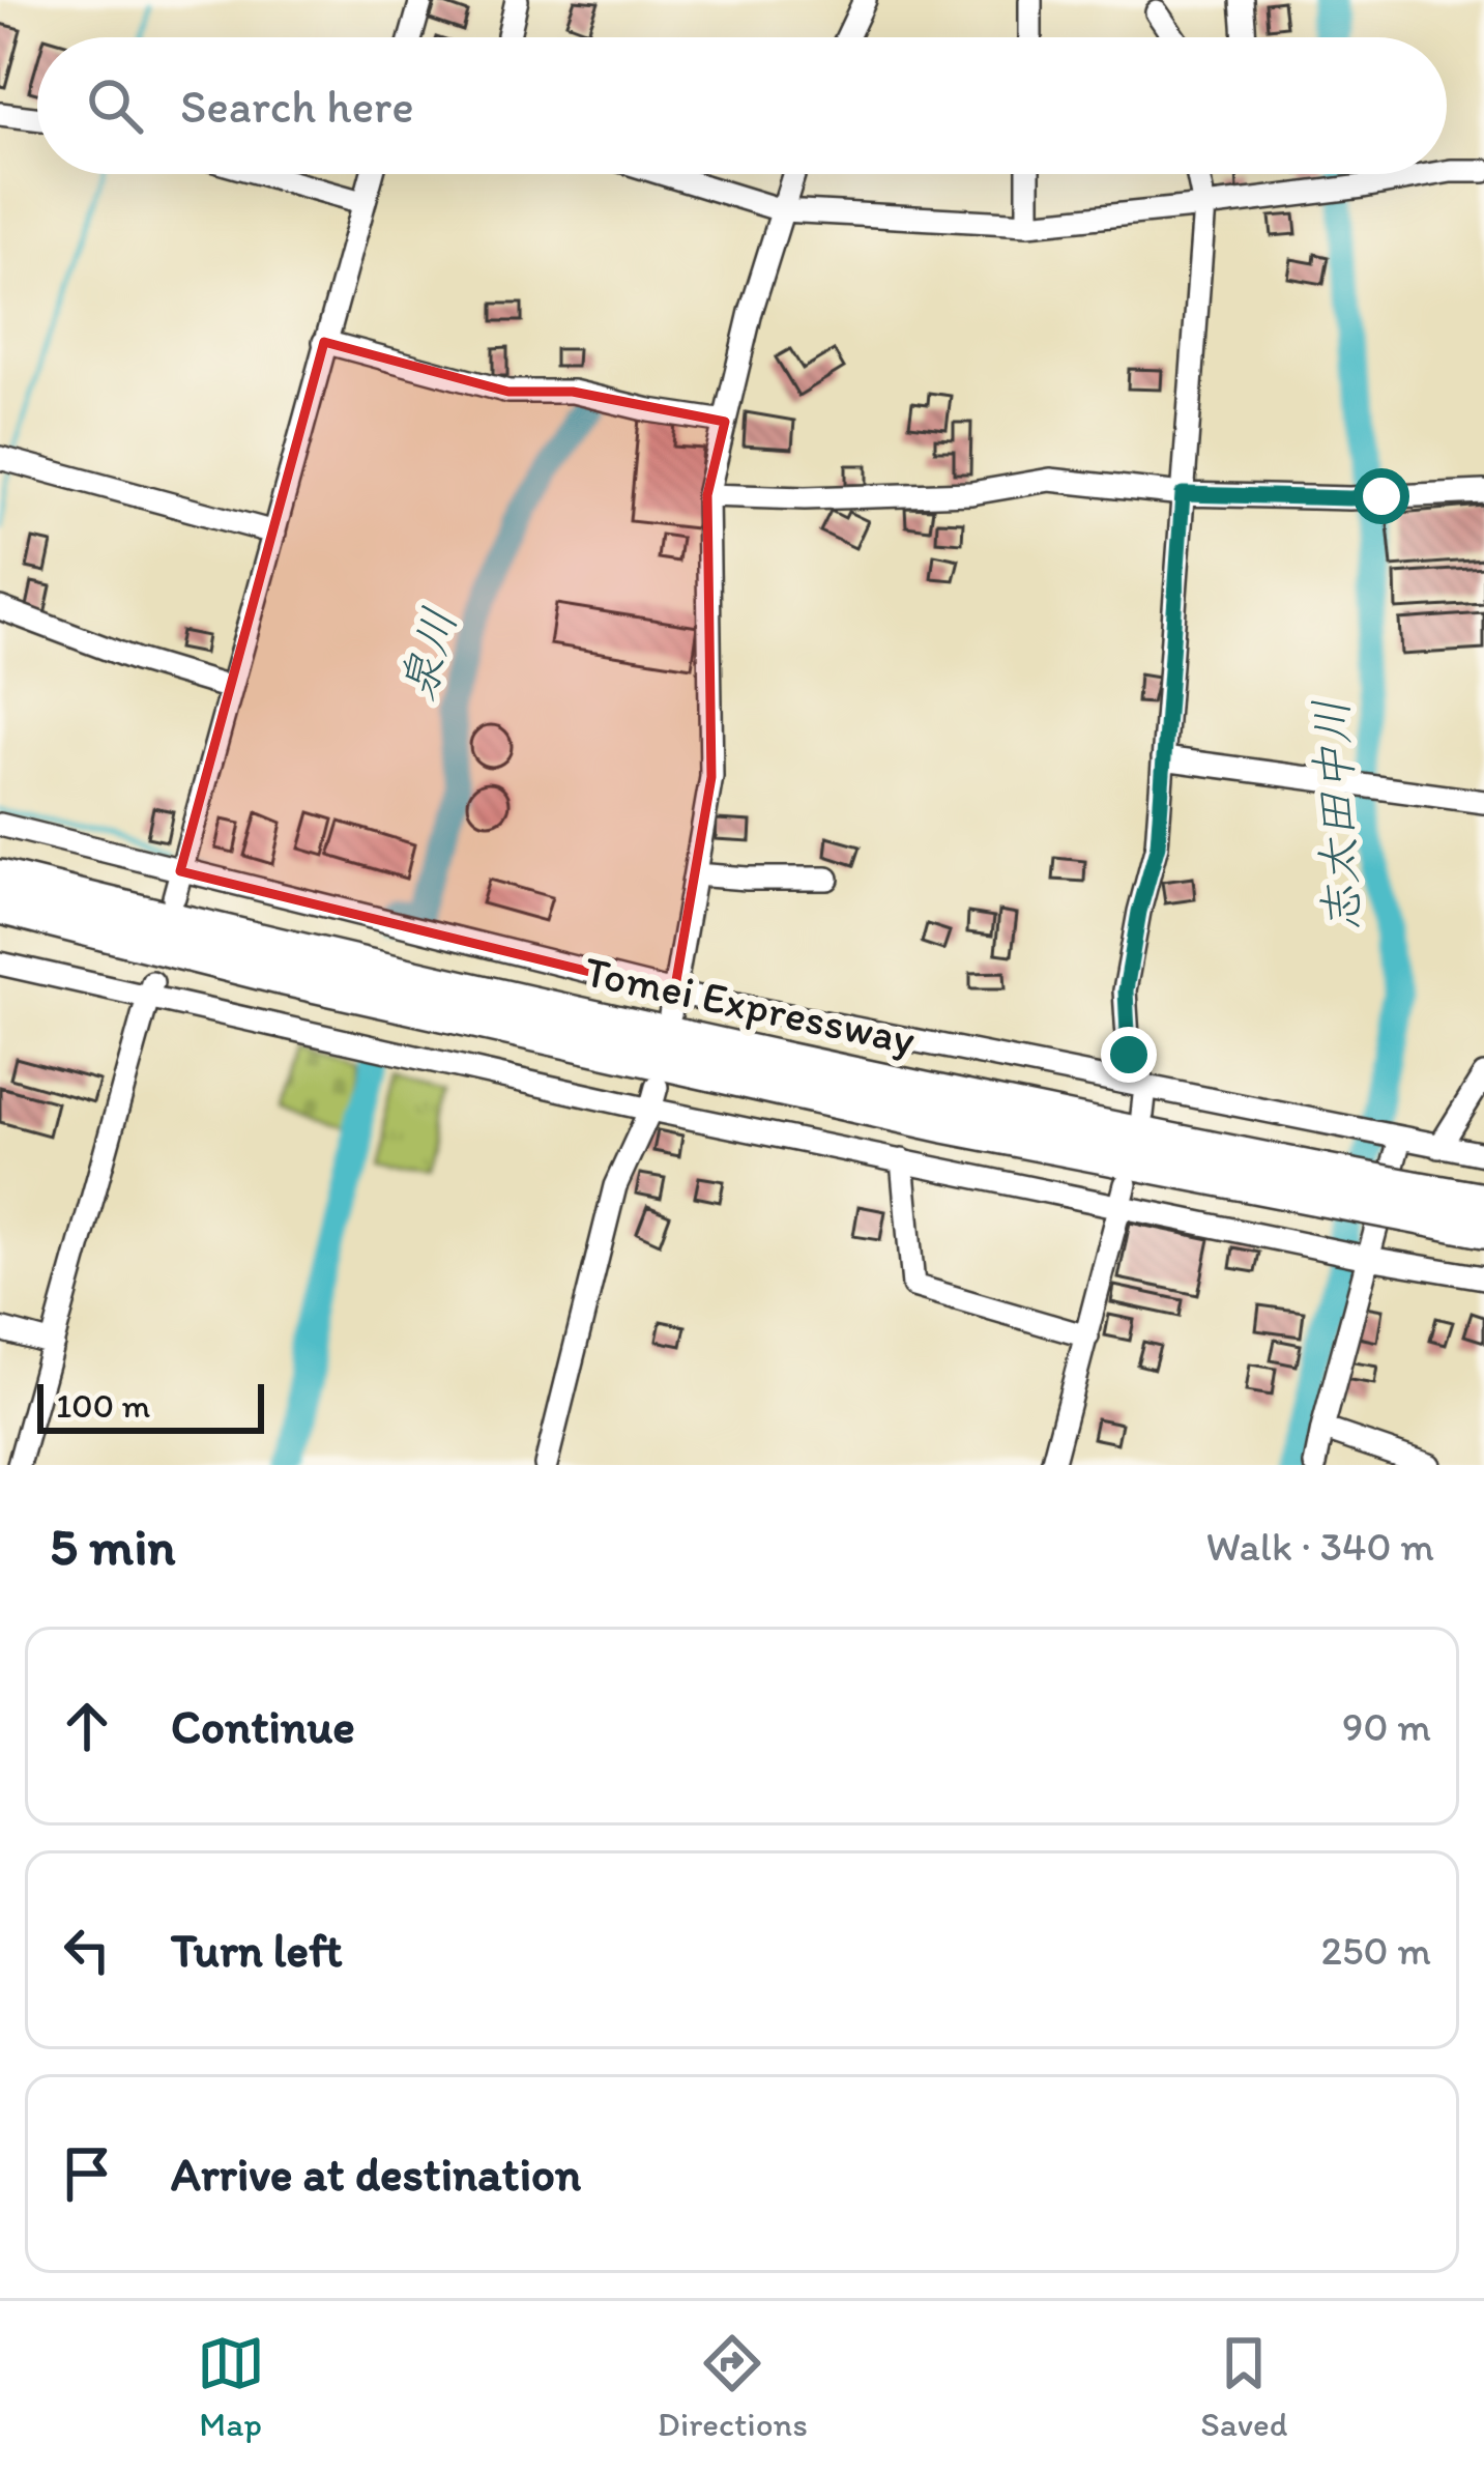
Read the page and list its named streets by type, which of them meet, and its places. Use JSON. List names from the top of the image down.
{
  "streets": {
    "highway": ["Tomei Expressway"]
  },
  "water": ["泉川", "志太田中川"],
  "scale_bar": "100 m",
  "page": {
    "search": "Search here",
    "scale": "100 m",
    "heading": ["5 min", "Walk · 340 m"],
    "list": [
      ["Continue", "90 m"],
      ["Turn left", "250 m"],
      "Arrive at destination"
    ],
    "nav": ["Map", "Directions", "Saved"]
  }
}
